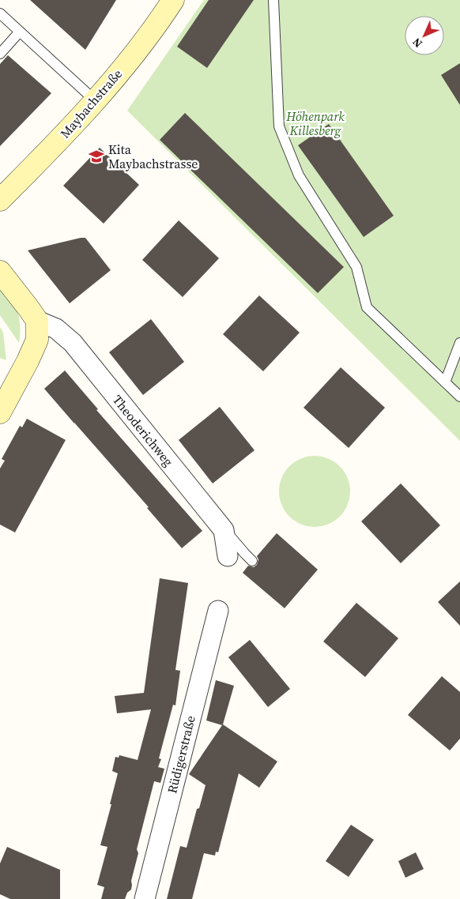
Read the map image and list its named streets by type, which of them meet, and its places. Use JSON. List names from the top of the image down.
{
  "streets": {
    "main road": ["Maybachstraße"],
    "street": ["Theoderichweg", "Rüdigerstraße"]
  },
  "parks": ["Höhenpark Killesberg"],
  "places": {
    "school or university": ["Kita Maybachstrasse"]
  },
  "north": "bottom left"
}
